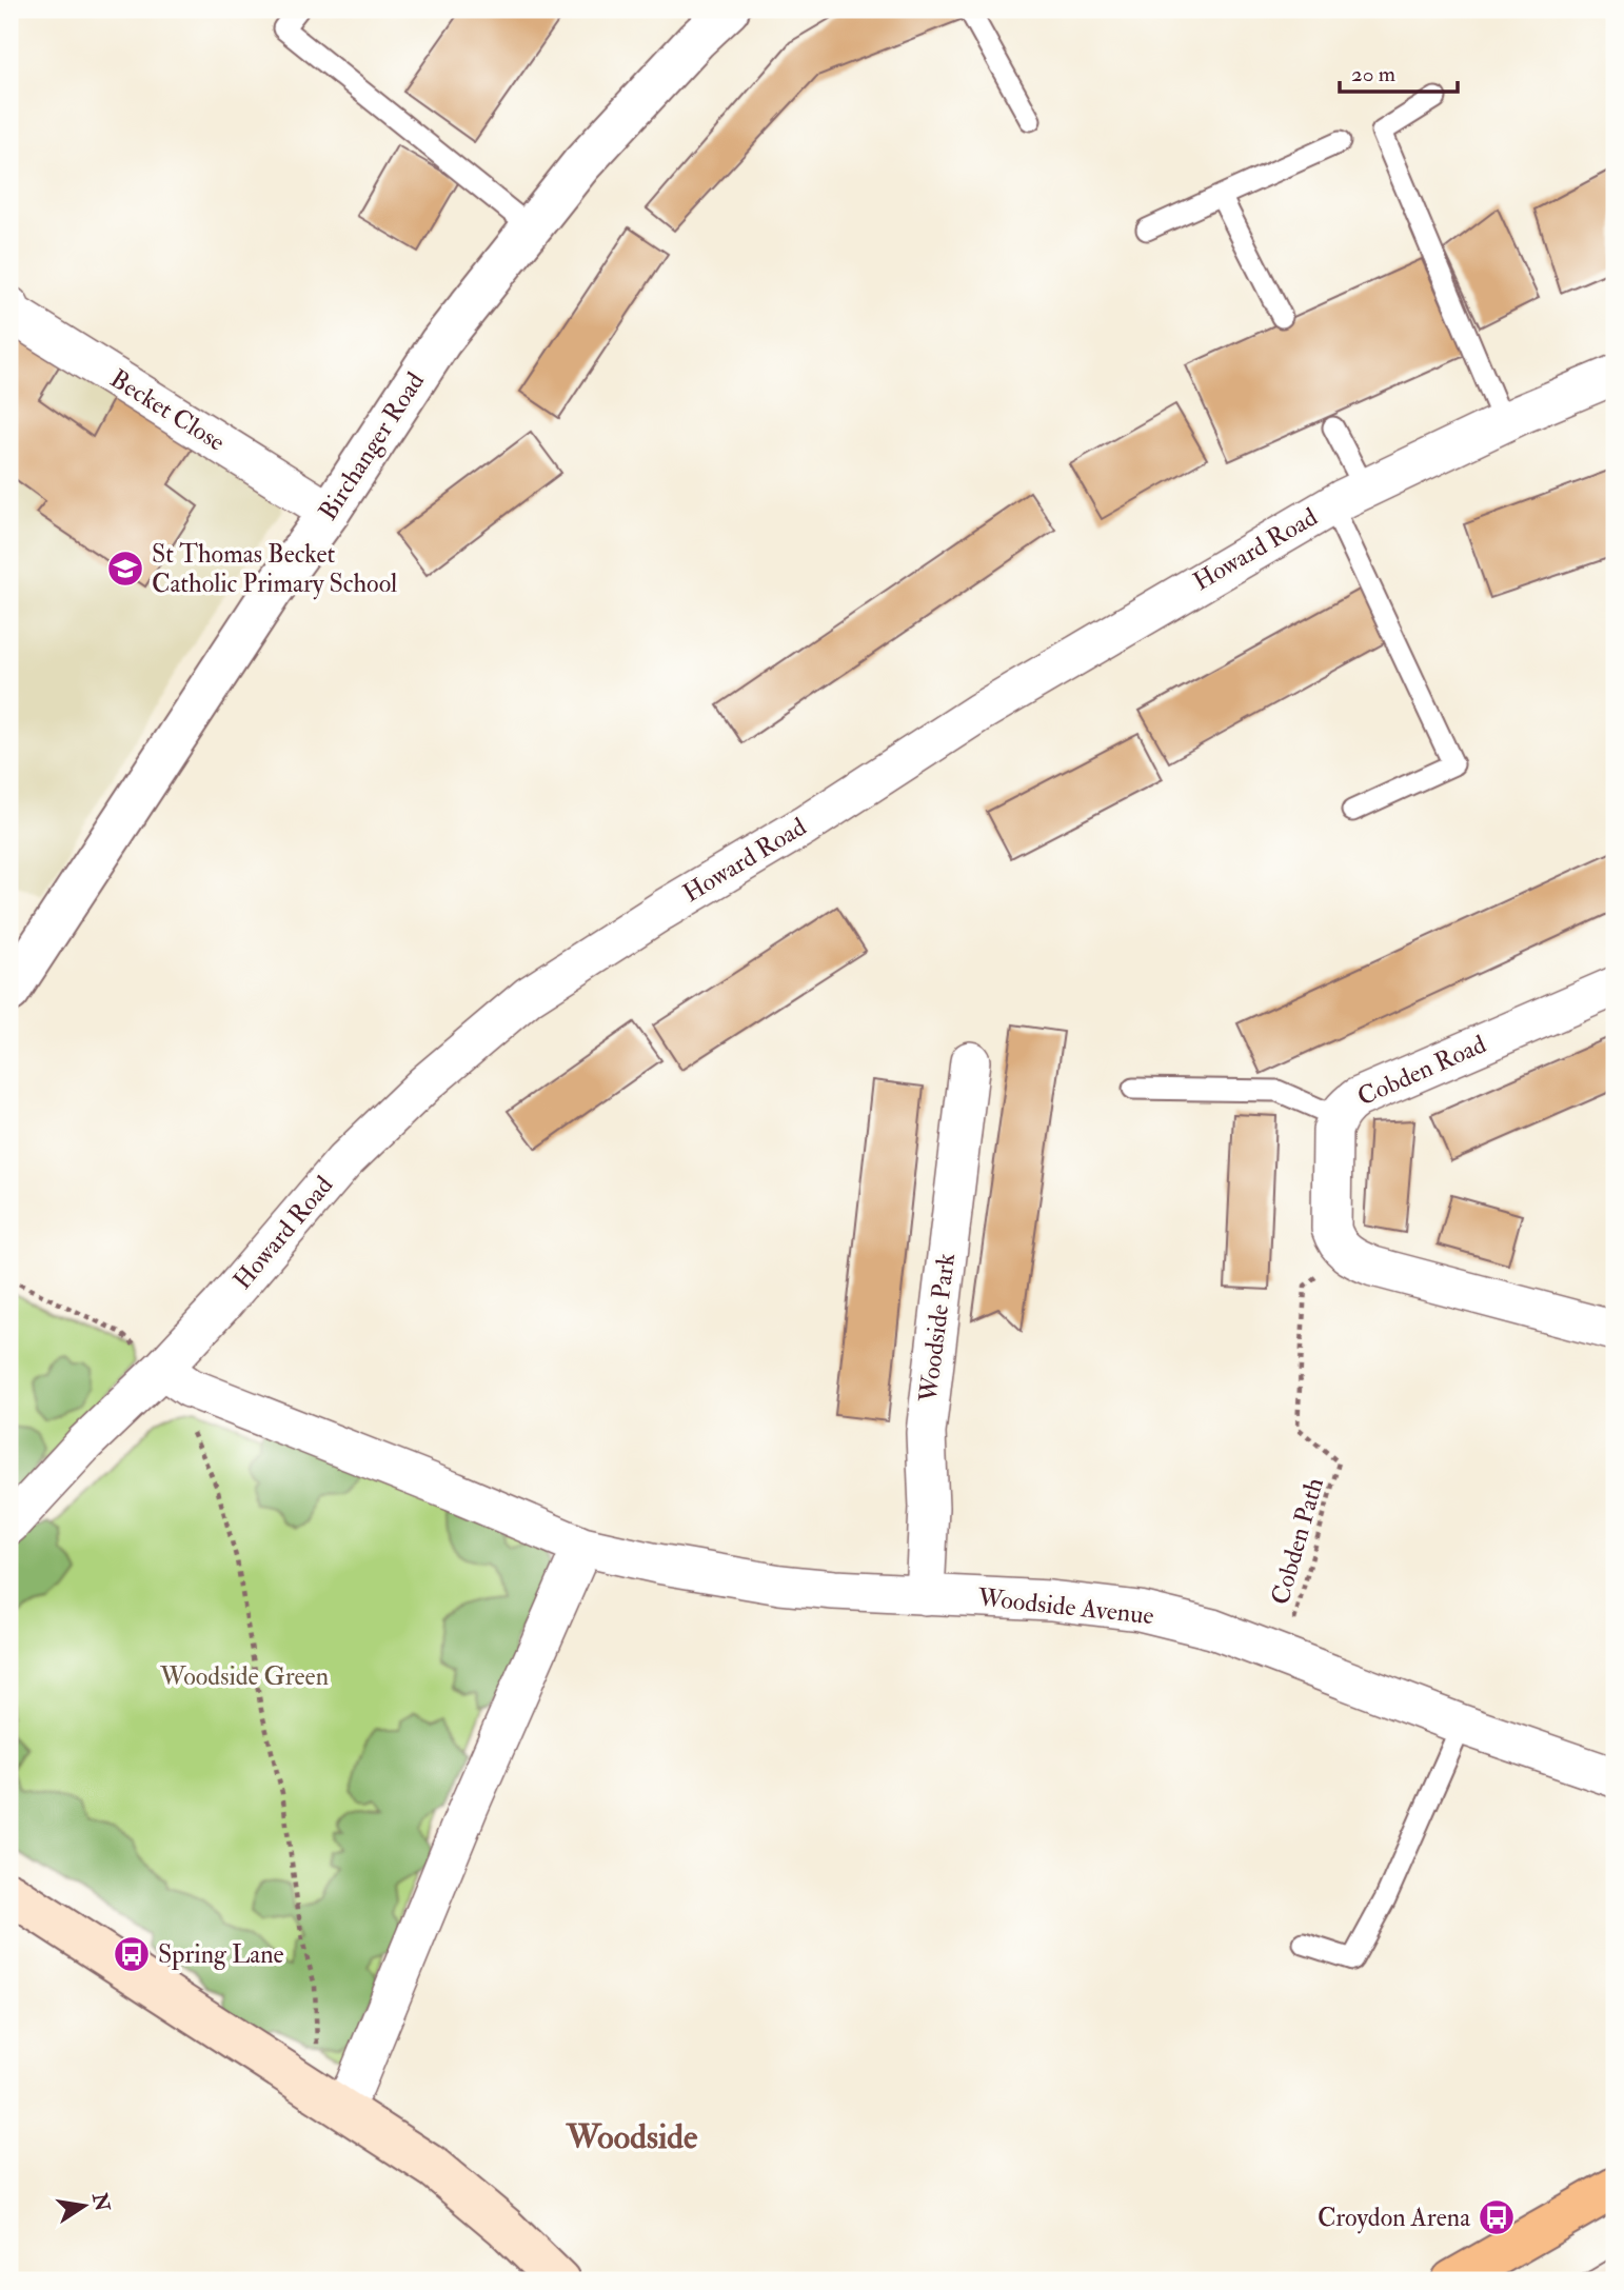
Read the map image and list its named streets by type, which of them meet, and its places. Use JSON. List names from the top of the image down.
{
  "streets": {
    "street": [
      "Becket Close",
      "Birchanger Road",
      "Howard Road",
      "Cobden Road",
      "Woodside Park",
      "Woodside Avenue"
    ],
    "path": ["Cobden Path"]
  },
  "crossings": [
    ["Becket Close", "Birchanger Road"],
    ["Cobden Road", "Cobden Path"],
    ["Woodside Park", "Woodside Avenue"],
    ["Cobden Path", "Woodside Avenue"]
  ],
  "districts": ["Woodside"],
  "parks": ["Woodside Green"],
  "places": {
    "school or university": ["St Thomas Becket Catholic Primary School"],
    "bus stop": ["Spring Lane", "Croydon Arena"]
  },
  "scale_bar": "20 m",
  "north": "right"
}
